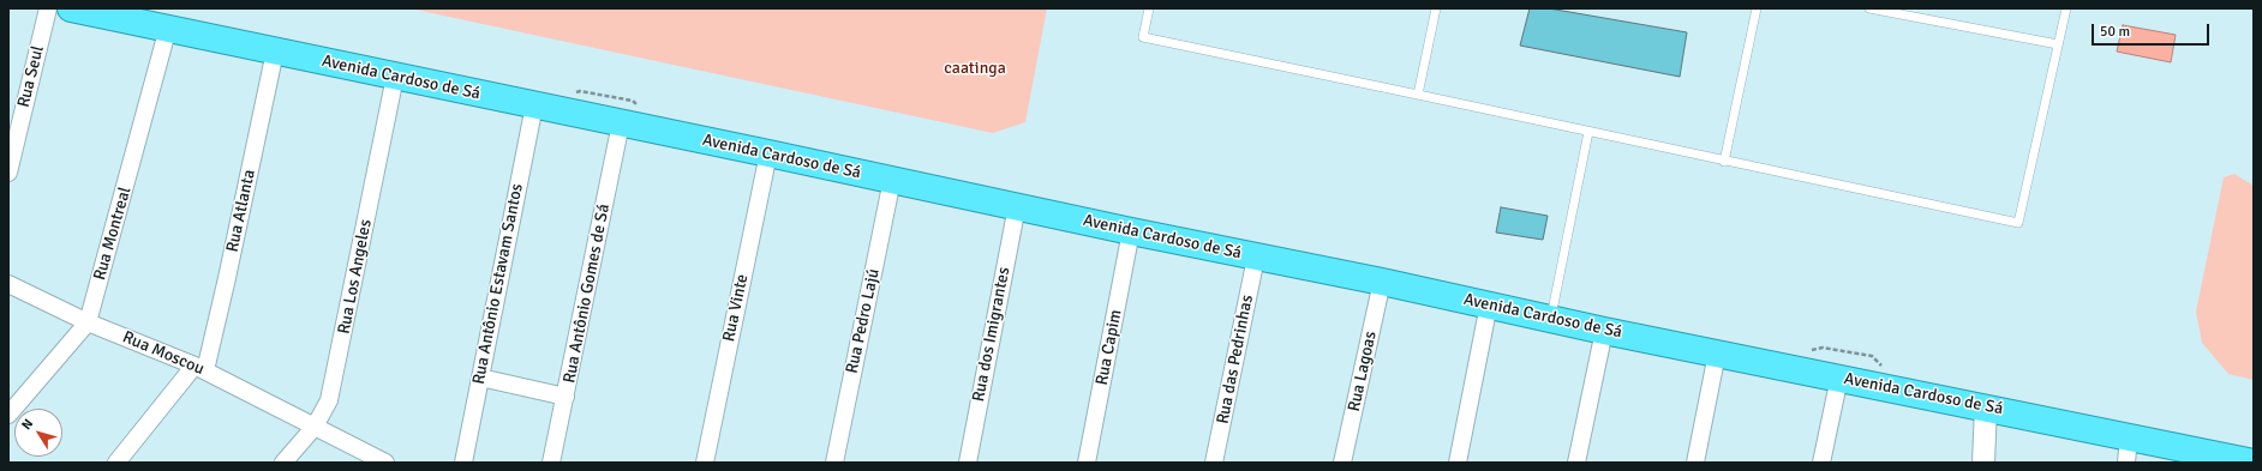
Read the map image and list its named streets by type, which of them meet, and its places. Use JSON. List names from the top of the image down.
{
  "streets": {
    "highway": ["Avenida Cardoso de Sá"],
    "street": [
      "Rua Seul",
      "Rua Atlanta",
      "Rua Montreal",
      "Rua Los Angeles",
      "Rua Antônio Estavam Santos",
      "Rua Antônio Gomes de Sá",
      "Rua Vinte",
      "Rua Pedro Lajú",
      "Rua dos Imigrantes",
      "Rua Capim",
      "Rua Moscou",
      "Rua das Pedrinhas",
      "Rua Lagoas"
    ]
  },
  "crossings": [
    ["Avenida Cardoso de Sá", "Rua Atlanta"],
    ["Avenida Cardoso de Sá", "Rua Montreal"],
    ["Avenida Cardoso de Sá", "Rua Los Angeles"],
    ["Avenida Cardoso de Sá", "Rua Antônio Estavam Santos"],
    ["Avenida Cardoso de Sá", "Rua Antônio Gomes de Sá"],
    ["Avenida Cardoso de Sá", "Rua Vinte"],
    ["Avenida Cardoso de Sá", "Rua Pedro Lajú"],
    ["Avenida Cardoso de Sá", "Rua dos Imigrantes"],
    ["Avenida Cardoso de Sá", "Rua Capim"],
    ["Avenida Cardoso de Sá", "Rua das Pedrinhas"],
    ["Avenida Cardoso de Sá", "Rua Lagoas"],
    ["Rua Atlanta", "Rua Moscou"],
    ["Rua Montreal", "Rua Moscou"],
    ["Rua Los Angeles", "Rua Moscou"]
  ],
  "parks": ["caatinga"],
  "scale_bar": "50 m",
  "north": "top left"
}
